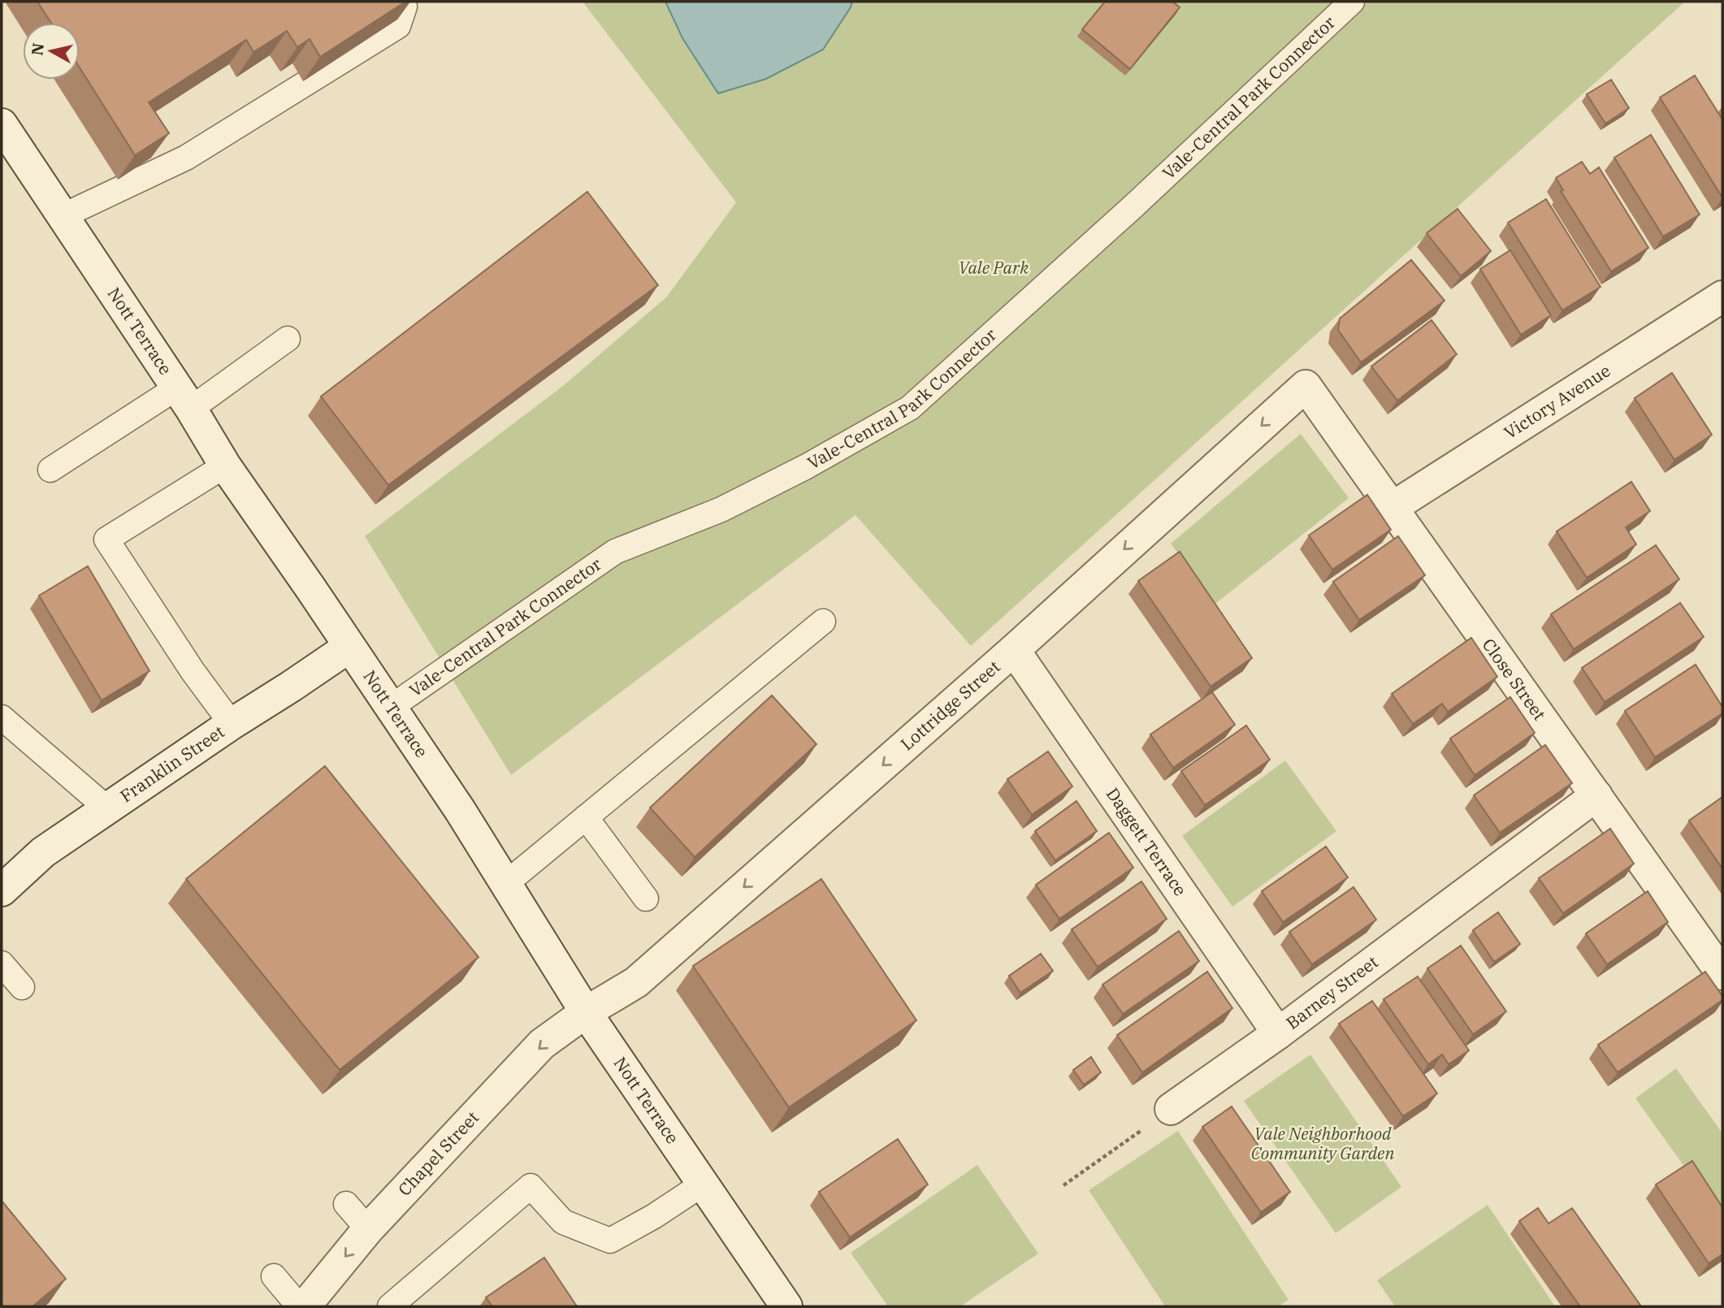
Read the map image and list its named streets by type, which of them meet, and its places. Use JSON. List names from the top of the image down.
{
  "streets": {
    "street": [
      "Nott Terrace",
      "Victory Avenue",
      "Close Street",
      "Lottridge Street",
      "Franklin Street",
      "Daggett Terrace",
      "Barney Street",
      "Chapel Street"
    ],
    "lane": ["Vale-Central Park Connector"]
  },
  "crossings": [
    ["Vale-Central Park Connector", "Nott Terrace"],
    ["Nott Terrace", "Lottridge Street"],
    ["Nott Terrace", "Franklin Street"],
    ["Nott Terrace", "Chapel Street"],
    ["Victory Avenue", "Close Street"],
    ["Close Street", "Lottridge Street"],
    ["Close Street", "Barney Street"],
    ["Lottridge Street", "Daggett Terrace"],
    ["Lottridge Street", "Chapel Street"],
    ["Daggett Terrace", "Barney Street"]
  ],
  "one_way": ["Lottridge Street", "Chapel Street"],
  "parks": ["Vale Park", "Vale Neighborhood Community Garden"],
  "north": "left"
}
